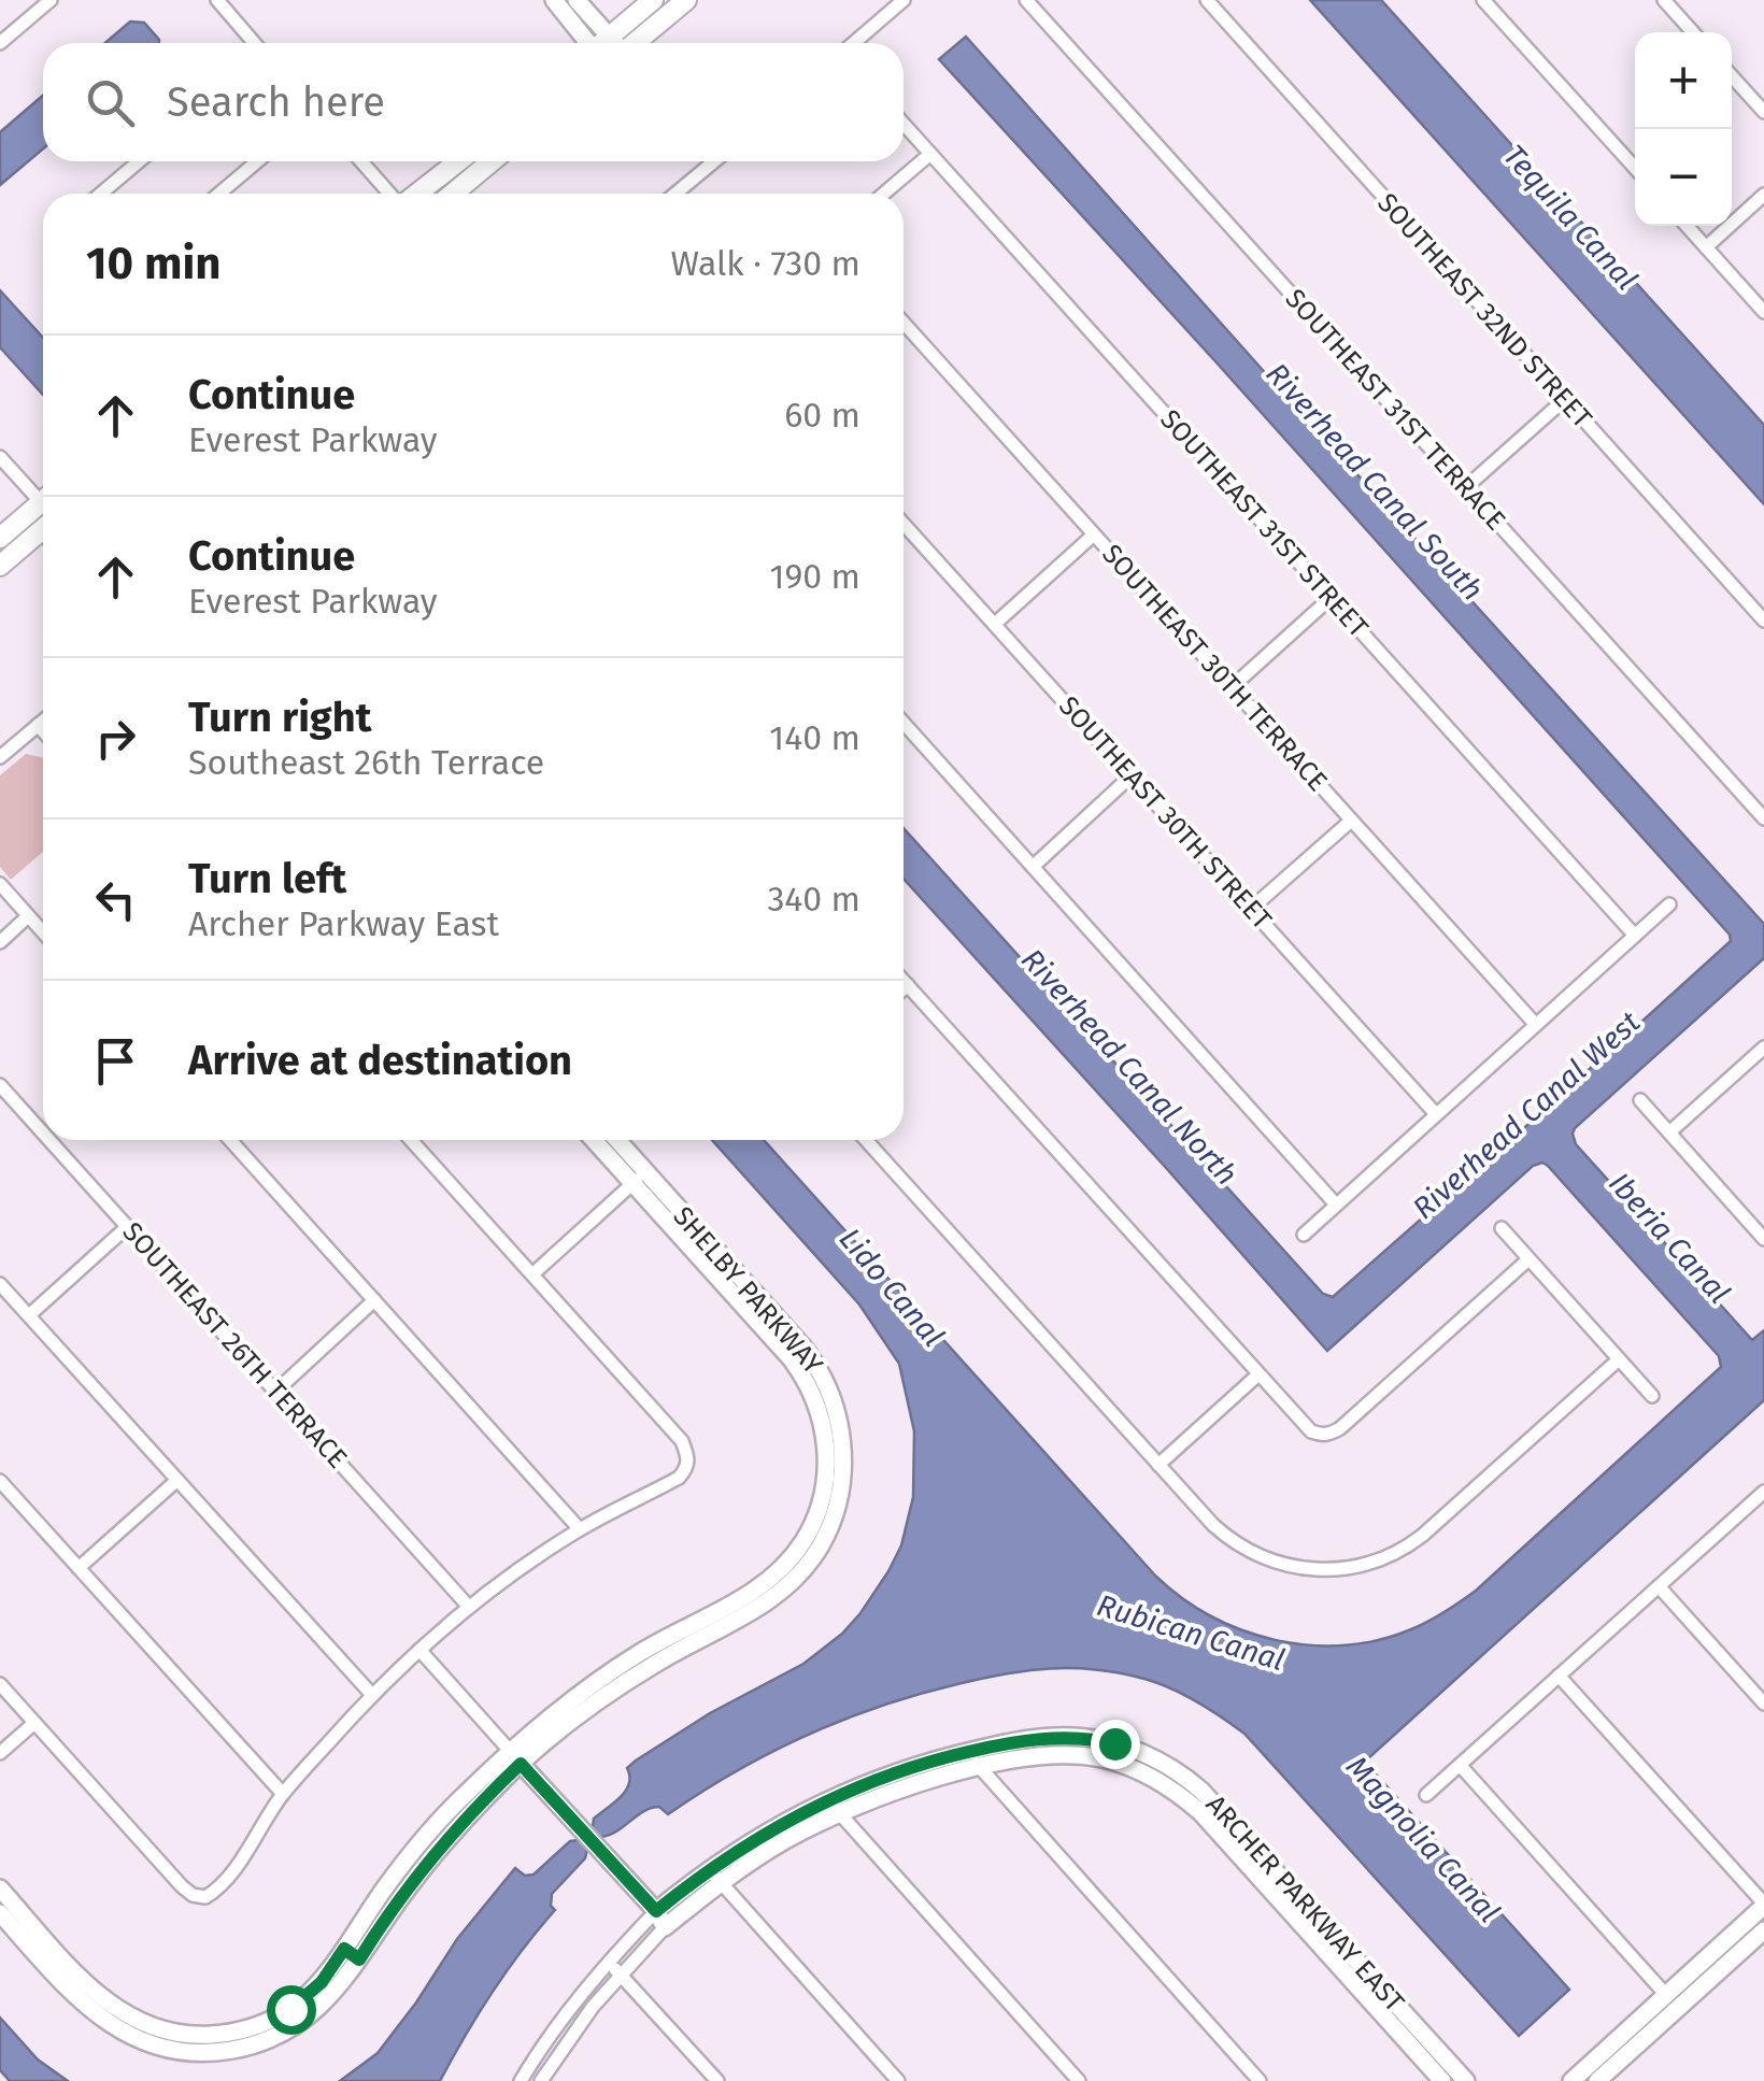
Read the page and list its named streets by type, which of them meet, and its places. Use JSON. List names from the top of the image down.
{
  "streets": {
    "street": [
      "SOUTHEAST 32ND STREET",
      "SOUTHEAST 31ST TERRACE",
      "SOUTHEAST 31ST STREET",
      "SOUTHEAST 30TH TERRACE",
      "SOUTHEAST 30TH STREET",
      "SHELBY PARKWAY",
      "SOUTHEAST 26TH TERRACE",
      "ARCHER PARKWAY EAST"
    ]
  },
  "water": [
    "Tequila Canal",
    "Riverhead Canal South",
    "Riverhead Canal North",
    "Riverhead Canal West",
    "Iberia Canal",
    "Lido Canal",
    "Rubican Canal",
    "Magnolia Canal"
  ],
  "page": {
    "map_buttons": ["+", "−"],
    "search": "Search here",
    "heading": ["10 min", "Walk · 730 m"],
    "list": [
      ["Continue", "Everest Parkway", "60 m"],
      ["Continue", "Everest Parkway", "190 m"],
      ["Turn right", "Southeast 26th Terrace", "140 m"],
      ["Turn left", "Archer Parkway East", "340 m"],
      "Arrive at destination"
    ]
  }
}
